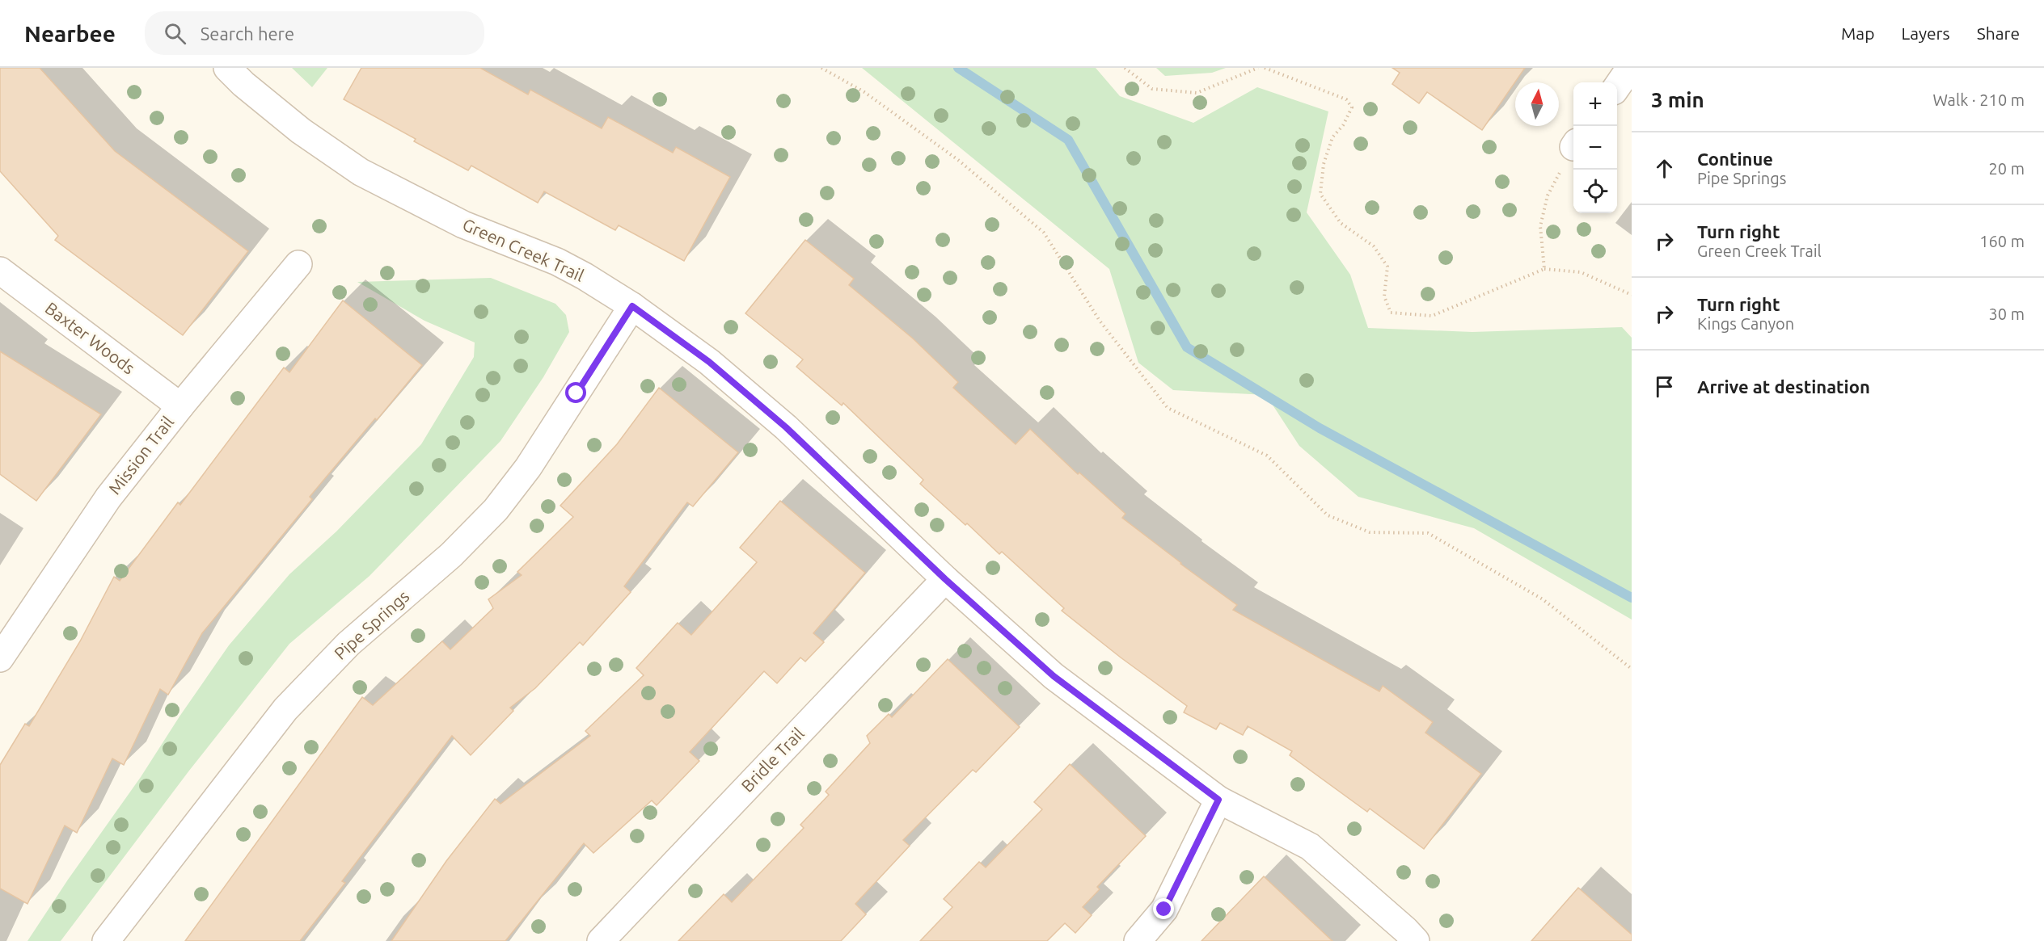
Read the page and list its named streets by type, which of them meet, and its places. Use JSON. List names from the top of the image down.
{
  "streets": {
    "street": [
      "Green Creek Trail",
      "Baxter Woods",
      "Mission Trail",
      "Pipe Springs",
      "Bridle Trail"
    ]
  },
  "crossings": [
    ["Green Creek Trail", "Pipe Springs"],
    ["Green Creek Trail", "Bridle Trail"],
    ["Baxter Woods", "Mission Trail"]
  ],
  "north": "top",
  "page": {
    "header": "Nearbee",
    "search": "Search here",
    "nav": ["Map", "Layers", "Share"],
    "heading": ["3 min", "Walk · 210 m"],
    "map_buttons": ["+", "−"],
    "list": [
      ["Continue", "Pipe Springs", "20 m"],
      ["Turn right", "Green Creek Trail", "160 m"],
      ["Turn right", "Kings Canyon", "30 m"],
      "Arrive at destination"
    ]
  }
}
